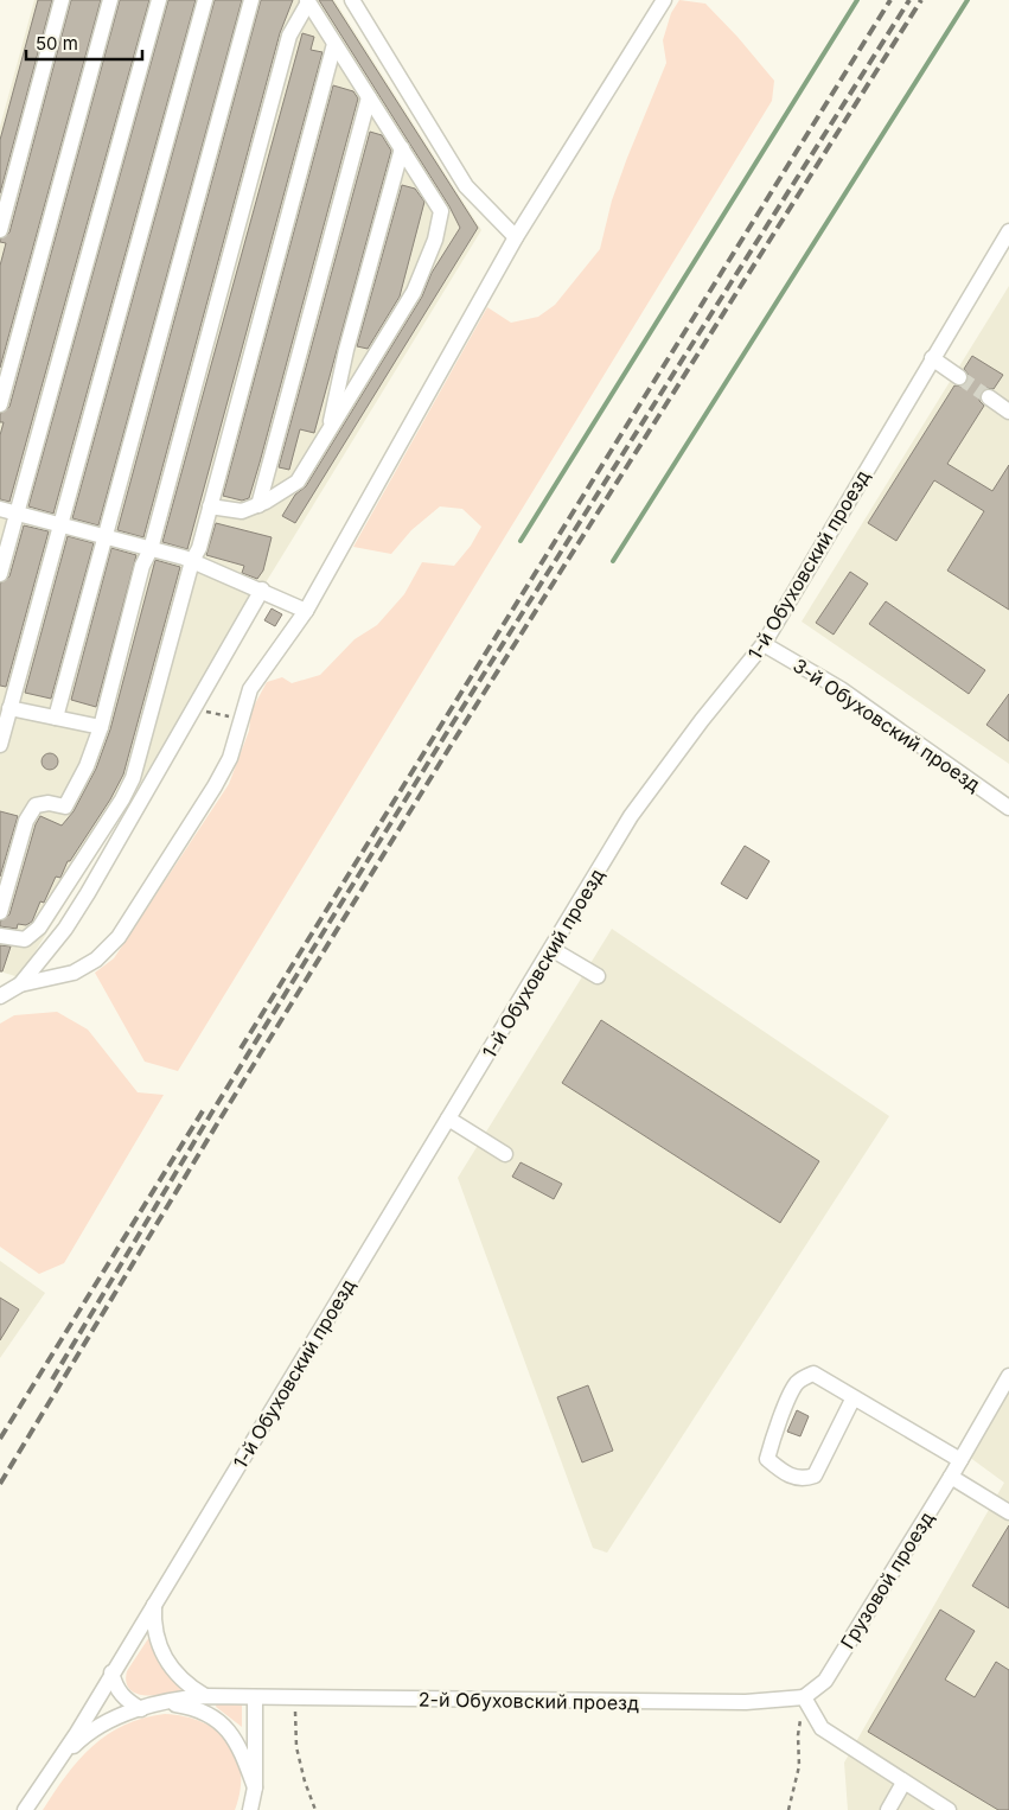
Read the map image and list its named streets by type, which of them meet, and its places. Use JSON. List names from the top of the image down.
{
  "streets": {
    "street": [
      "1-й Обуховский проезд",
      "3-й Обуховский проезд",
      "Грузовой проезд",
      "2-й Обуховский проезд"
    ]
  },
  "crossings": [
    ["1-й Обуховский проезд", "3-й Обуховский проезд"],
    ["Грузовой проезд", "2-й Обуховский проезд"]
  ],
  "scale_bar": "50 m"
}
